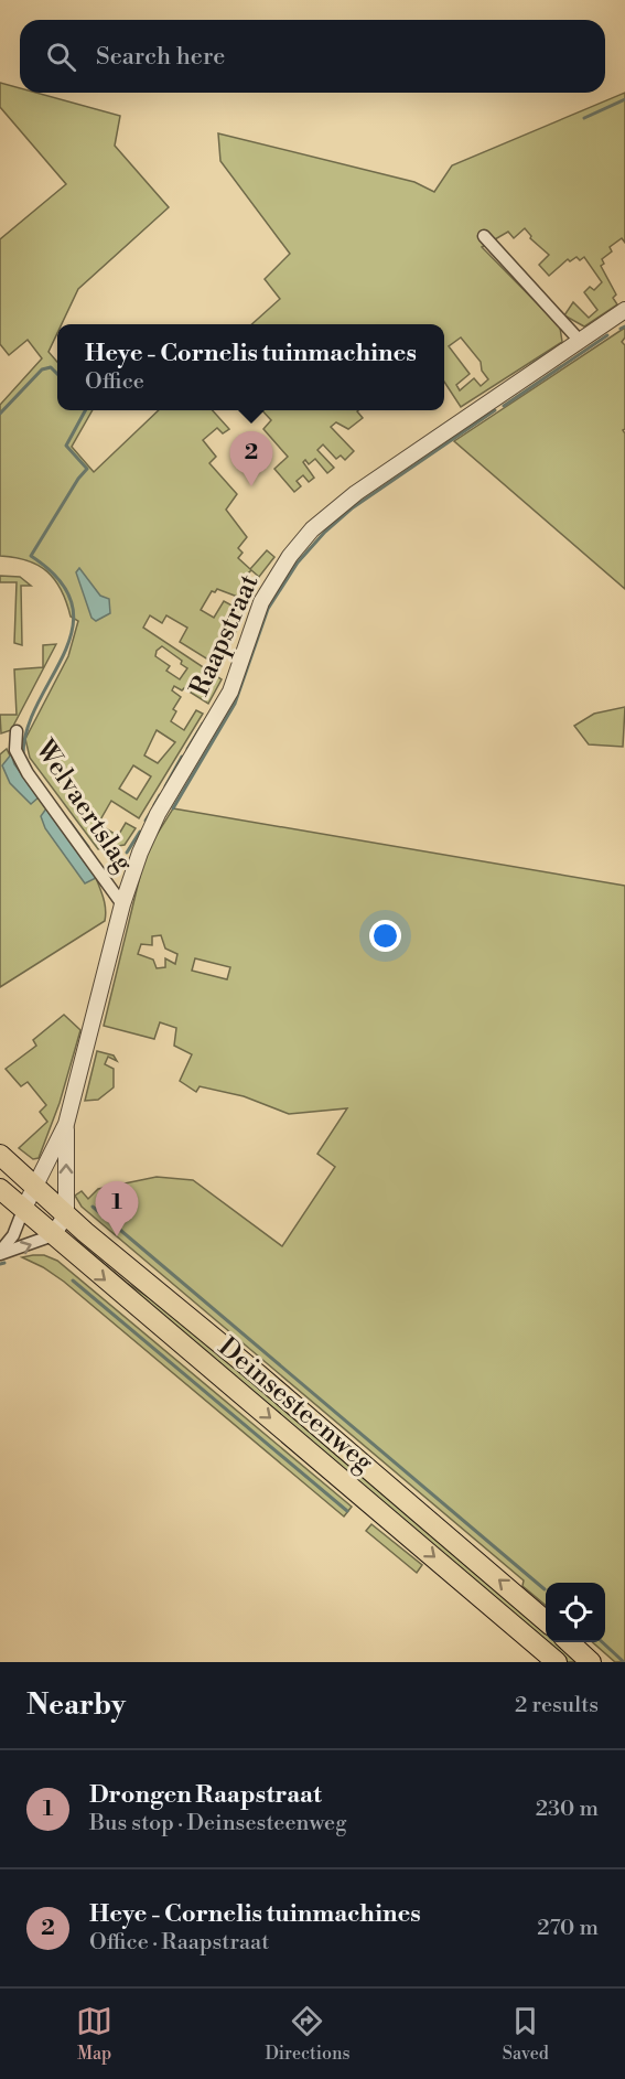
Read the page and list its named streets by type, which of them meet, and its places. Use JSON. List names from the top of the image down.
{
  "streets": {
    "highway": ["Deinsesteenweg"],
    "street": ["Raapstraat", "Welvaertslag"]
  },
  "crossings": [
    ["Raapstraat", "Welvaertslag"],
    ["Raapstraat", "Deinsesteenweg"]
  ],
  "page": {
    "search": "Search here",
    "popup": ["Heye - Cornelis tuinmachines", "Office"],
    "pins": ["2", "1"],
    "heading": ["Nearby", "2 results"],
    "list": [
      {
        "mark": "1",
        "name": "Drongen Raapstraat",
        "note": "Bus stop · Deinsesteenweg",
        "value": "230 m"
      },
      {
        "mark": "2",
        "name": "Heye - Cornelis tuinmachines",
        "note": "Office · Raapstraat",
        "value": "270 m"
      }
    ],
    "nav": ["Map", "Directions", "Saved"]
  }
}
